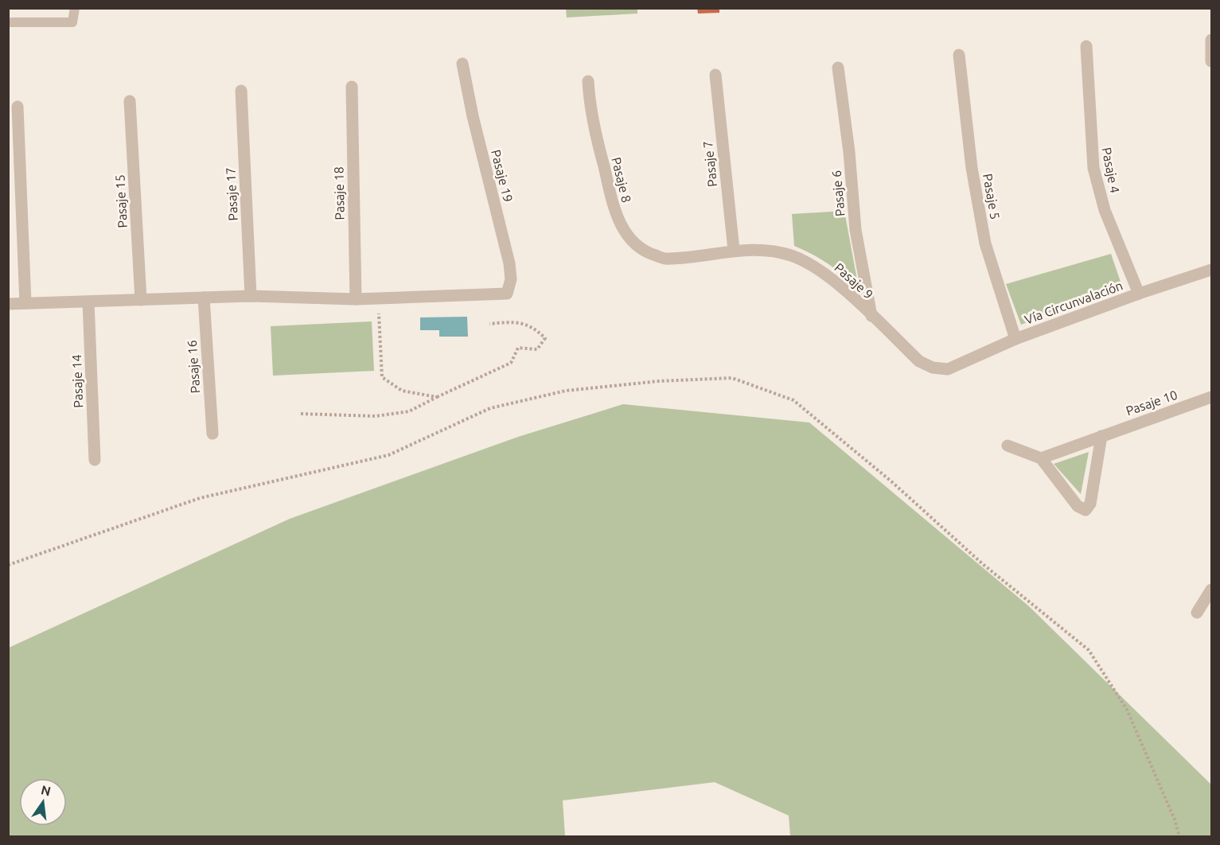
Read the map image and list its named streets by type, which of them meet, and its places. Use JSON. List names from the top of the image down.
{
  "streets": {
    "street": [
      "Pasaje 7",
      "Pasaje 4",
      "Pasaje 19",
      "Pasaje 8",
      "Pasaje 18",
      "Pasaje 6",
      "Pasaje 17",
      "Pasaje 5",
      "Pasaje 15",
      "Pasaje 9",
      "Vía Circunvalación",
      "Pasaje 16",
      "Pasaje 14",
      "Pasaje 10"
    ]
  },
  "crossings": [
    ["Pasaje 7", "Pasaje 9"],
    ["Pasaje 4", "Vía Circunvalación"],
    ["Pasaje 8", "Pasaje 9"],
    ["Pasaje 6", "Pasaje 9"],
    ["Pasaje 5", "Vía Circunvalación"],
    ["Pasaje 9", "Vía Circunvalación"]
  ],
  "north": "top"
}
